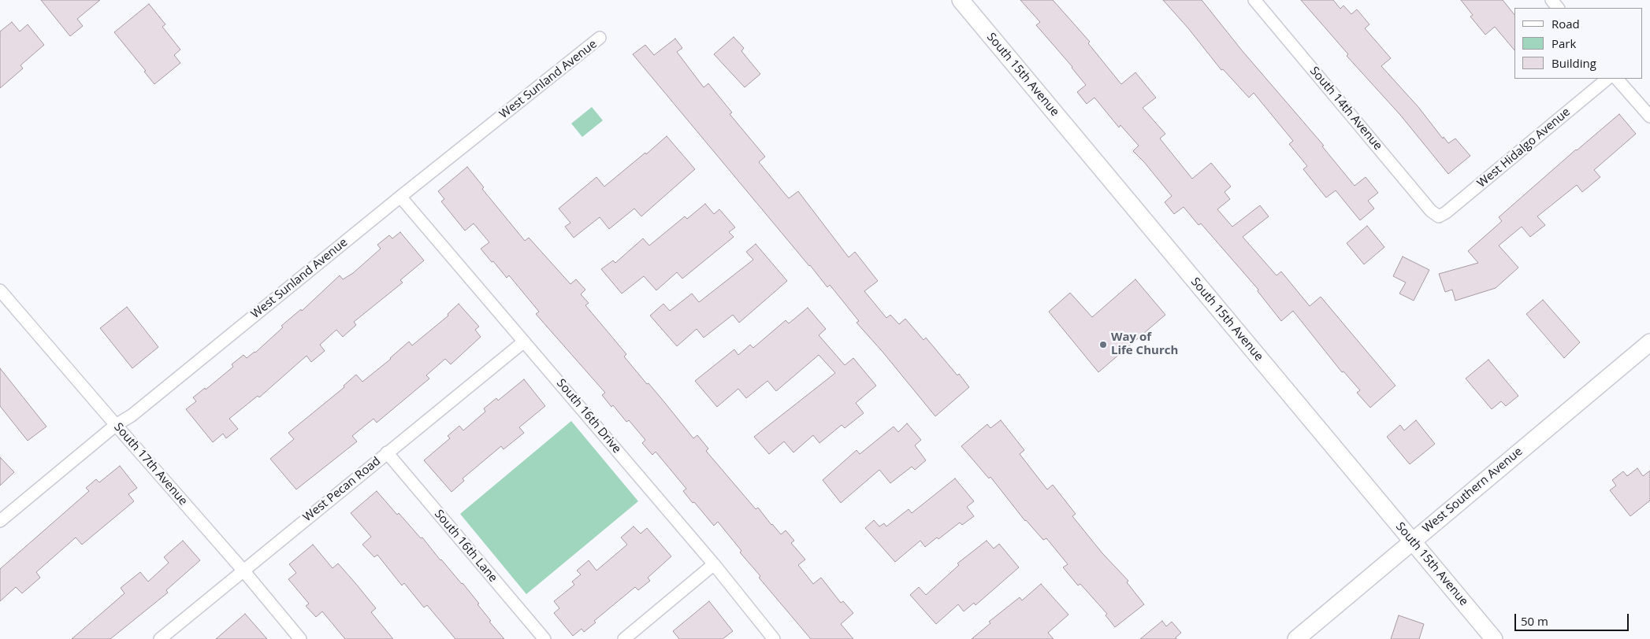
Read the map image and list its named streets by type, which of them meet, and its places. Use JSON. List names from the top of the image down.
{
  "streets": {
    "street": [
      "South 15th Avenue",
      "West Sunland Avenue",
      "South 14th Avenue",
      "West Hidalgo Avenue",
      "South 16th Drive",
      "South 17th Avenue",
      "West Pecan Road",
      "West Southern Avenue",
      "South 16th Lane"
    ]
  },
  "crossings": [
    ["South 15th Avenue", "West Southern Avenue"],
    ["West Sunland Avenue", "South 16th Drive"],
    ["West Sunland Avenue", "South 17th Avenue"],
    ["South 14th Avenue", "West Hidalgo Avenue"],
    ["South 16th Drive", "West Pecan Road"],
    ["South 17th Avenue", "West Pecan Road"],
    ["West Pecan Road", "South 16th Lane"]
  ],
  "places": ["Way of Life Church"],
  "legend": ["Road", "Park", "Building"],
  "scale_bar": "50 m"
}
